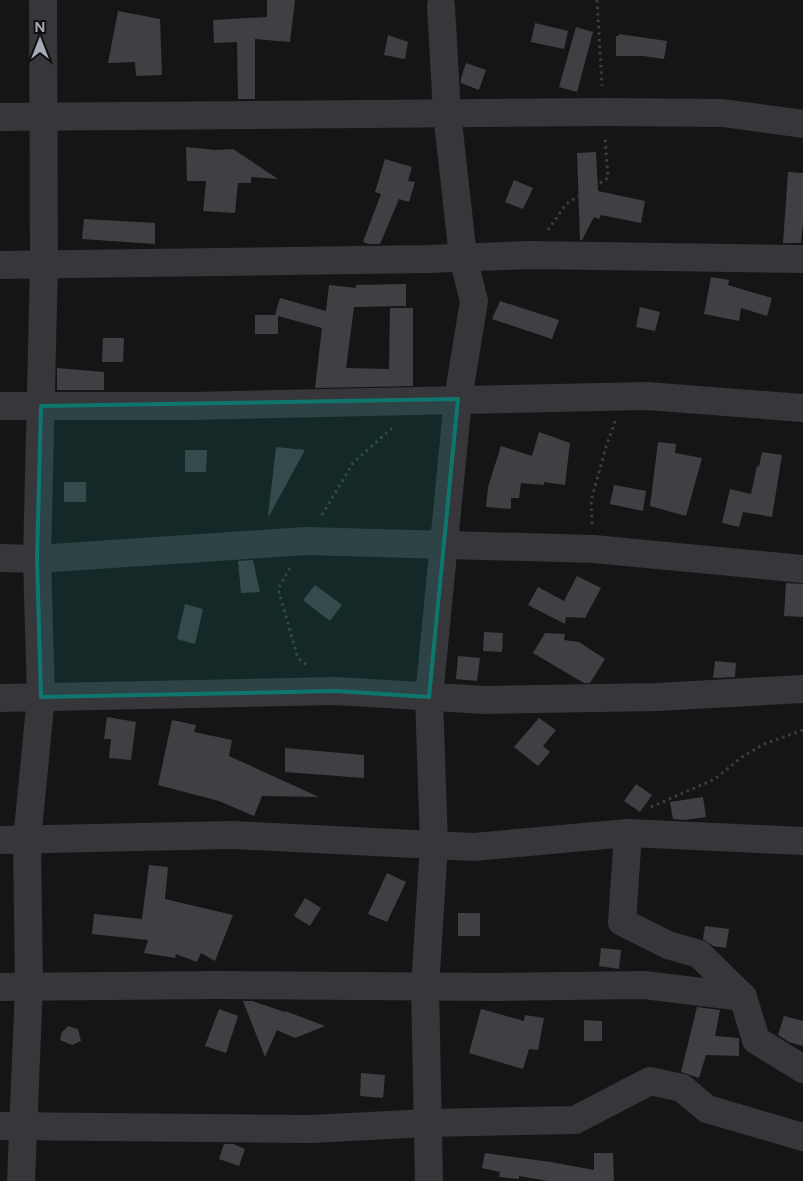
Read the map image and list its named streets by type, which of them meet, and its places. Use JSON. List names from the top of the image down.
{
  "north": "top"
}
